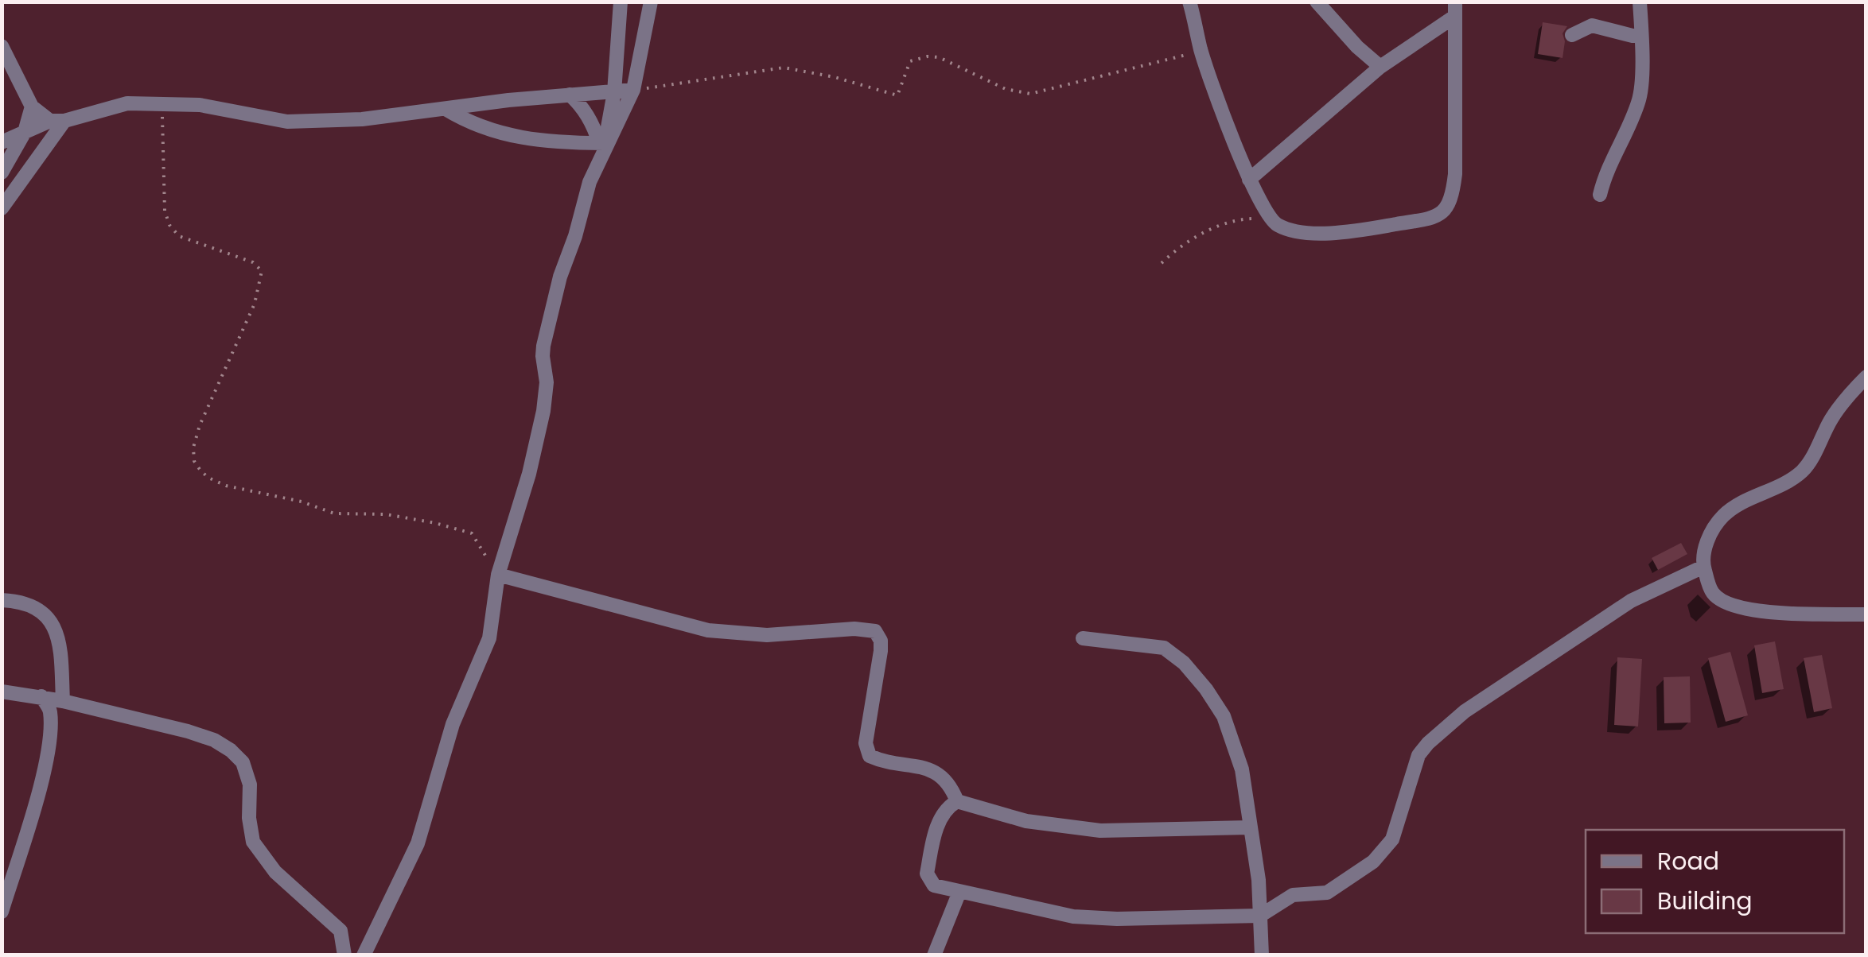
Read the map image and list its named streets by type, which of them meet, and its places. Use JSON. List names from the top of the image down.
{
  "legend": ["Road", "Building"]
}
